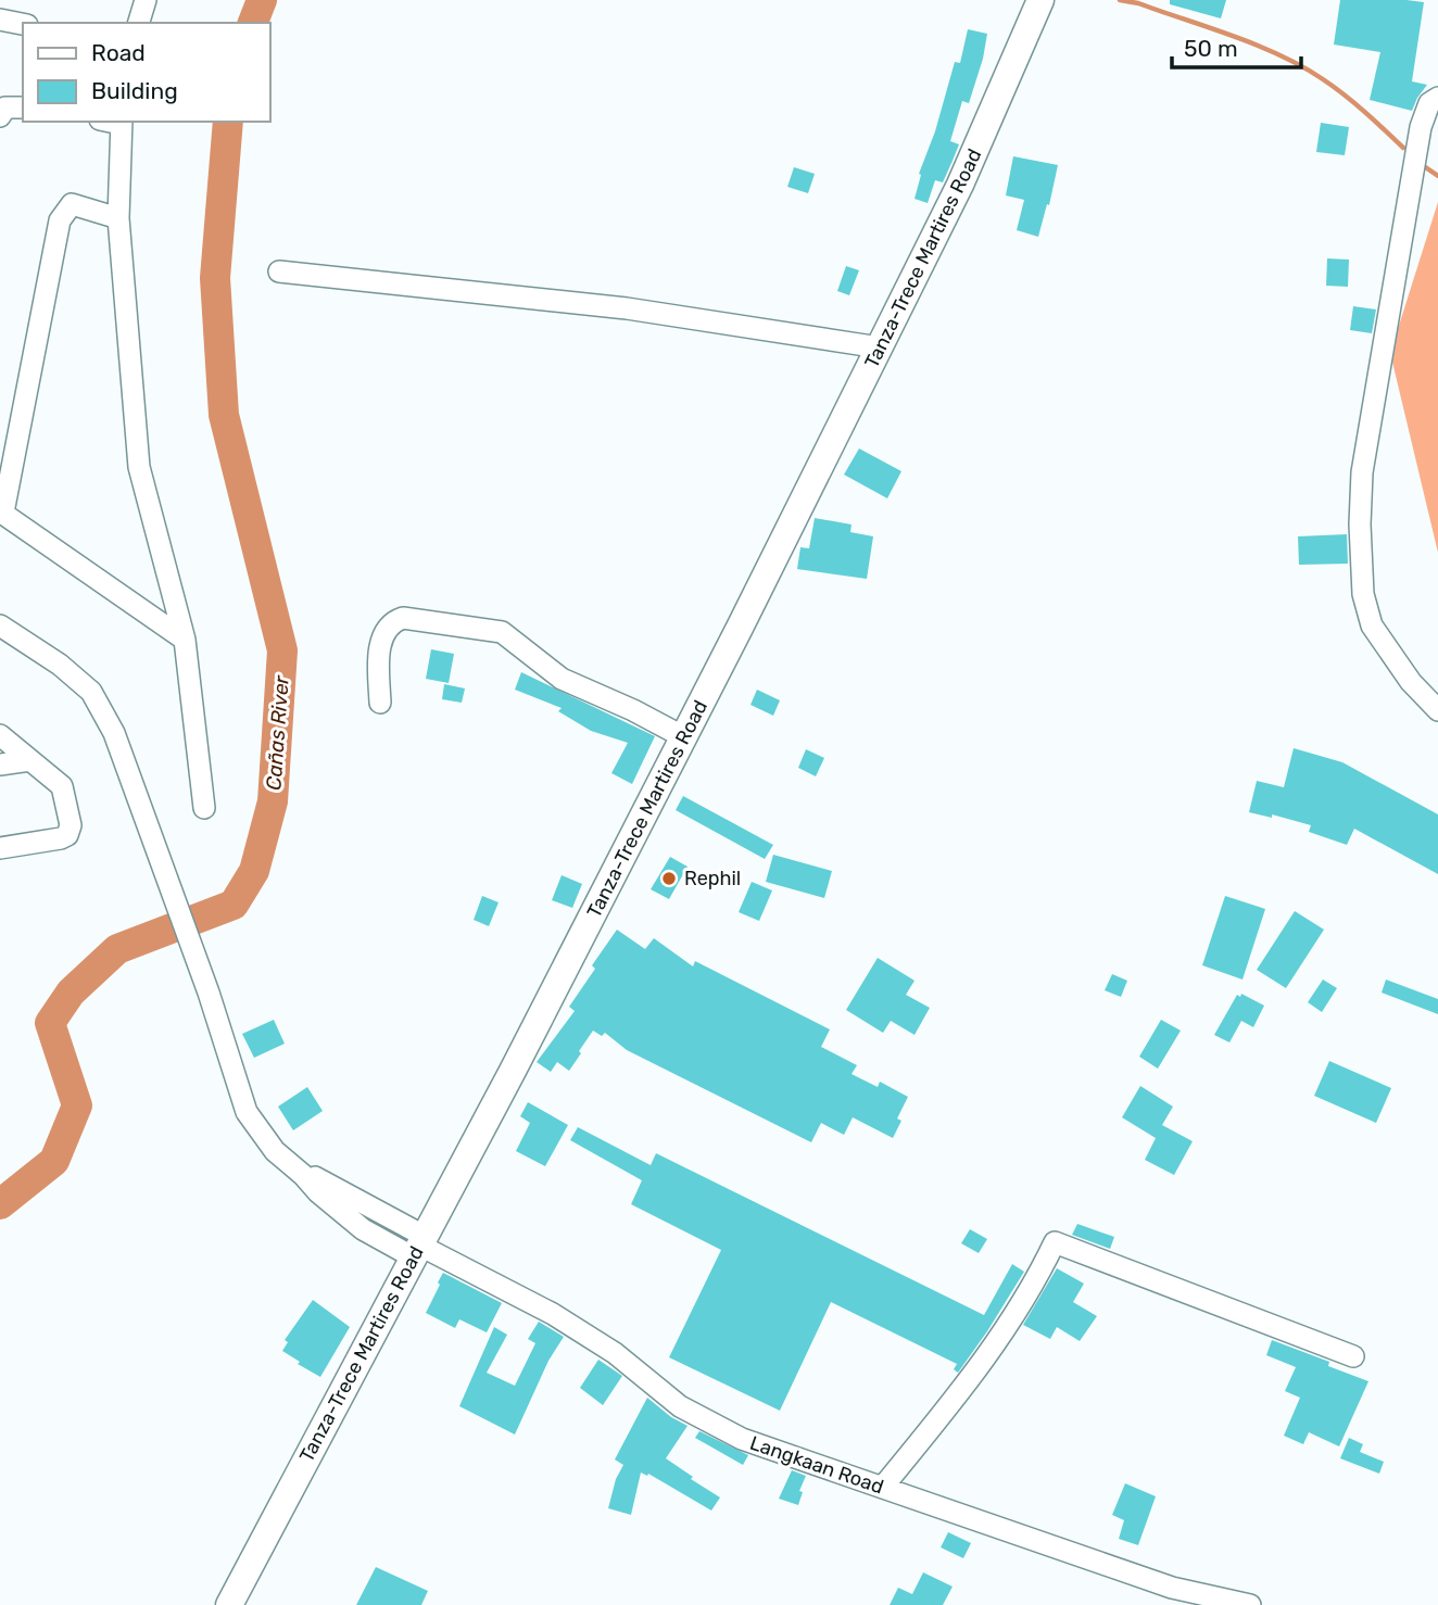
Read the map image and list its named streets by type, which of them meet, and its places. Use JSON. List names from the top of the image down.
{
  "streets": {
    "main road": ["Tanza-Trece Martires Road"],
    "street": ["Langkaan Road"]
  },
  "crossings": [
    ["Tanza-Trece Martires Road", "Langkaan Road"]
  ],
  "water": ["Cañas River"],
  "places": ["Rephil"],
  "legend": ["Road", "Building"],
  "scale_bar": "50 m"
}
